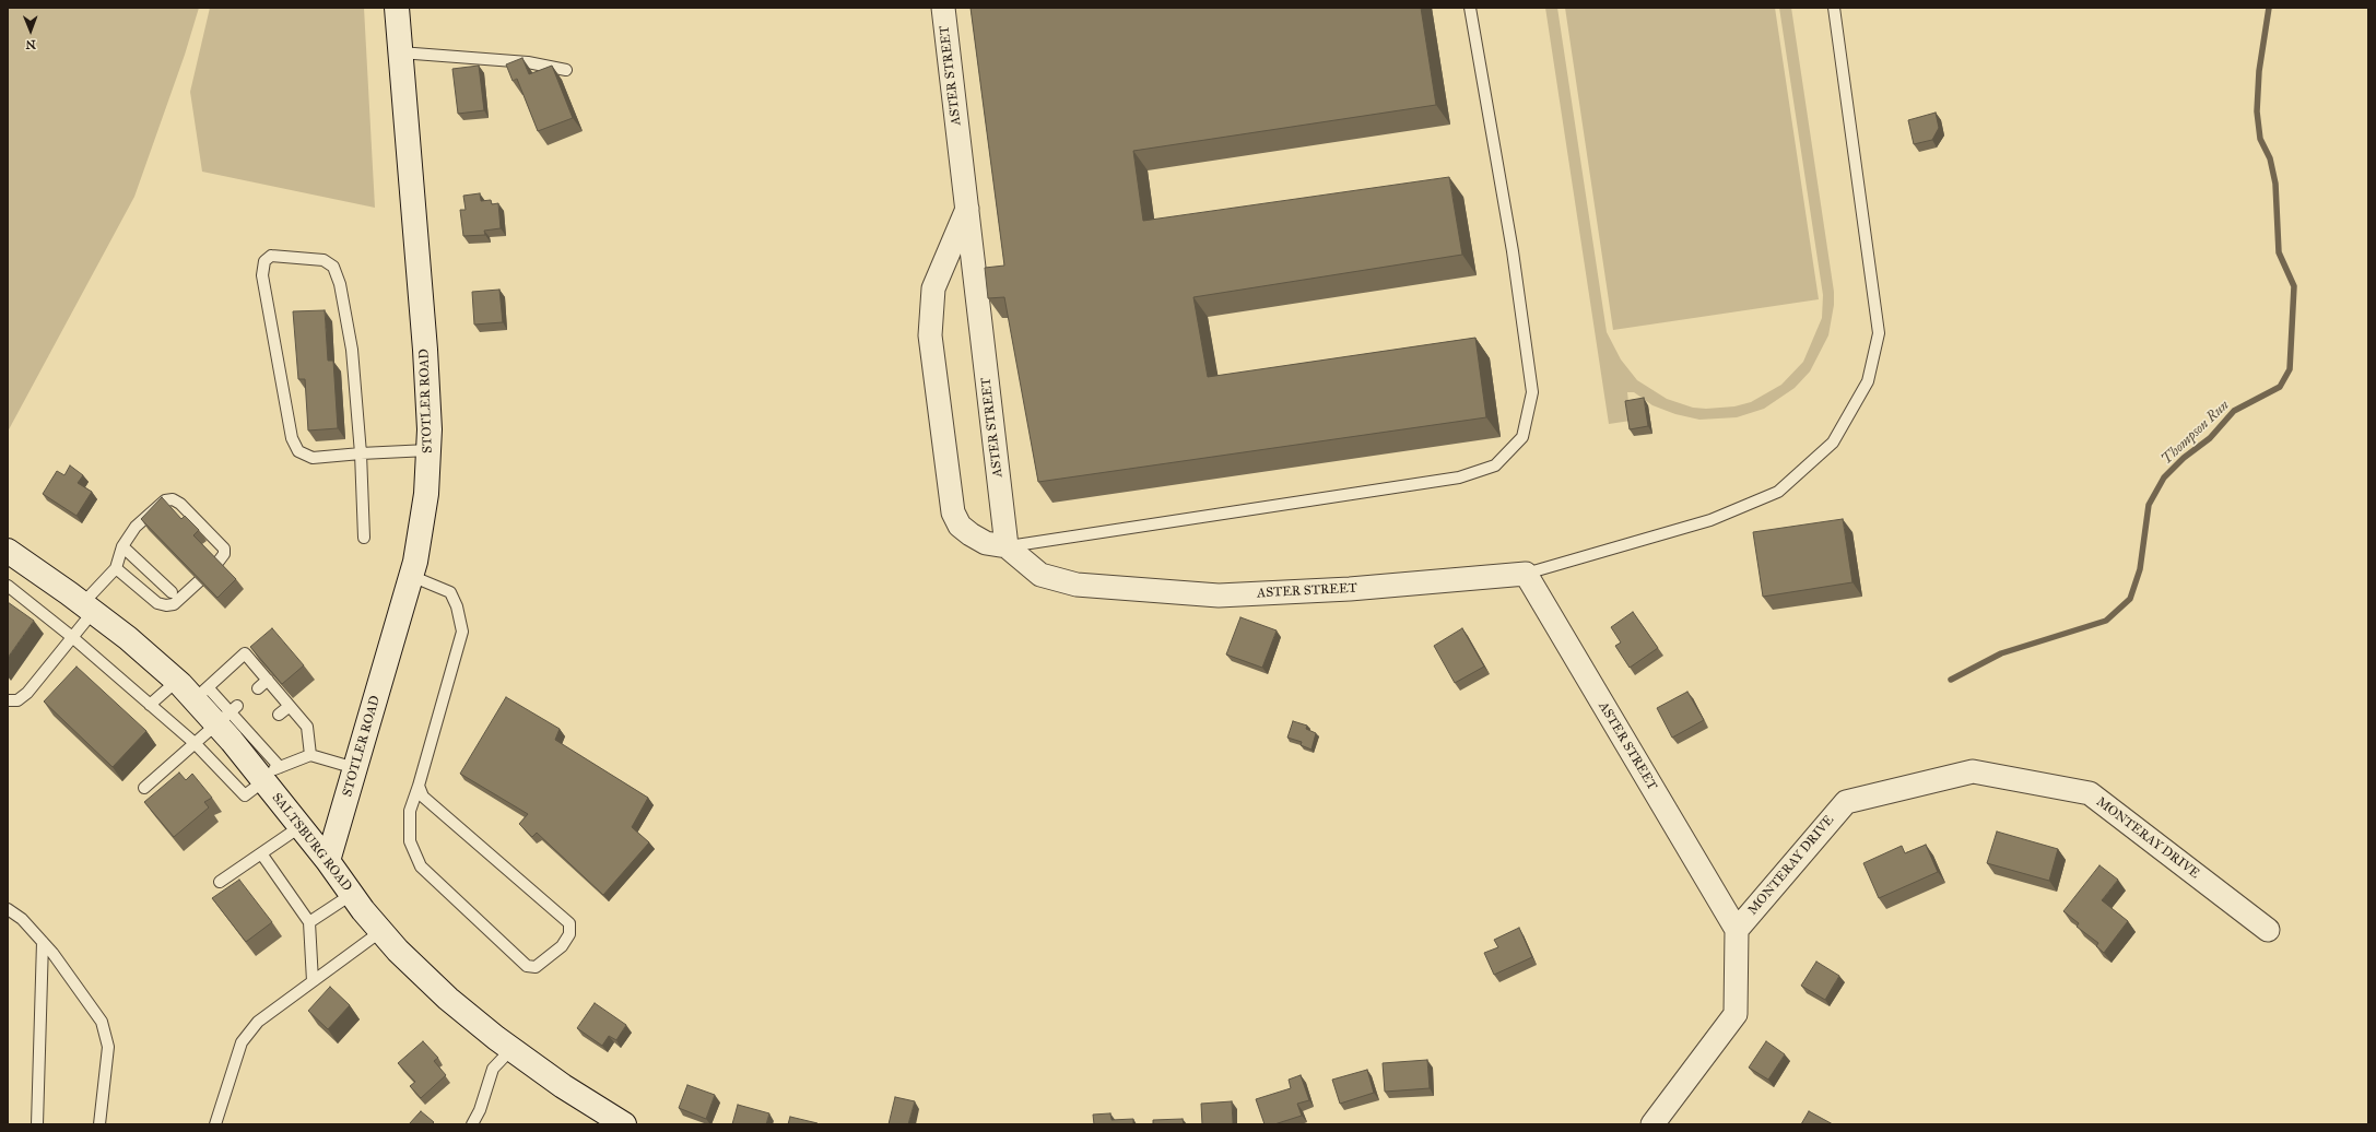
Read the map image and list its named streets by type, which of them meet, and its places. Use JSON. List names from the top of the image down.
{
  "streets": {
    "street": [
      "ASTER STREET",
      "STOTLER ROAD",
      "MONTERAY DRIVE",
      "SALTSBURG ROAD"
    ]
  },
  "crossings": [
    ["ASTER STREET", "MONTERAY DRIVE"],
    ["STOTLER ROAD", "SALTSBURG ROAD"]
  ],
  "water": ["Thompson Run"],
  "north": "bottom"
}
